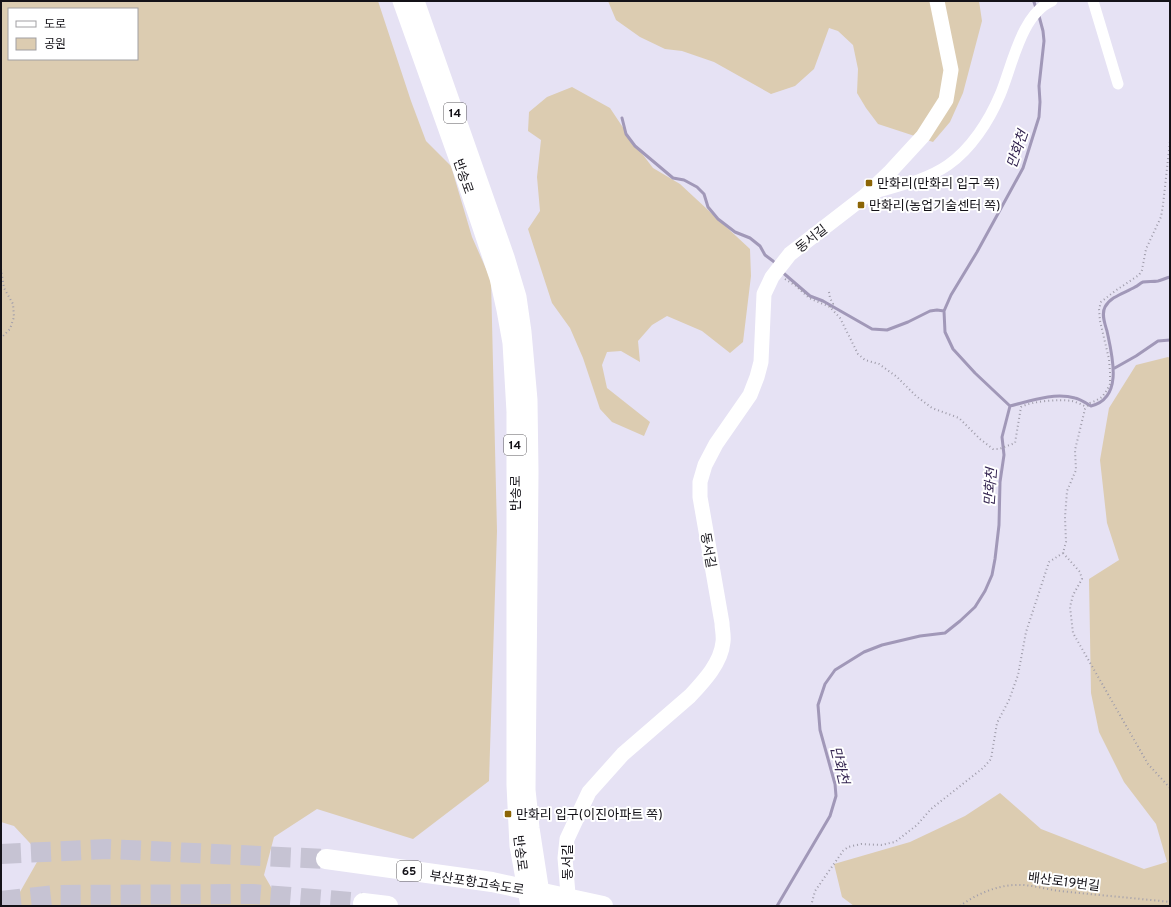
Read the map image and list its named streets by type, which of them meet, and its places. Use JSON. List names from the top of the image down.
{
  "streets": {
    "highway": ["65", "부산포항고속도로"],
    "main road": ["14", "반송로"],
    "street": ["동서길"],
    "path": ["배산로19번길"]
  },
  "water": ["만화천"],
  "places": {
    "transit": ["만화리(만화리 입구 쪽)", "만화리(농업기술센터 쪽)", "만화리 입구(이진아파트 쪽)"]
  },
  "legend": ["도로", "공원"]
}
